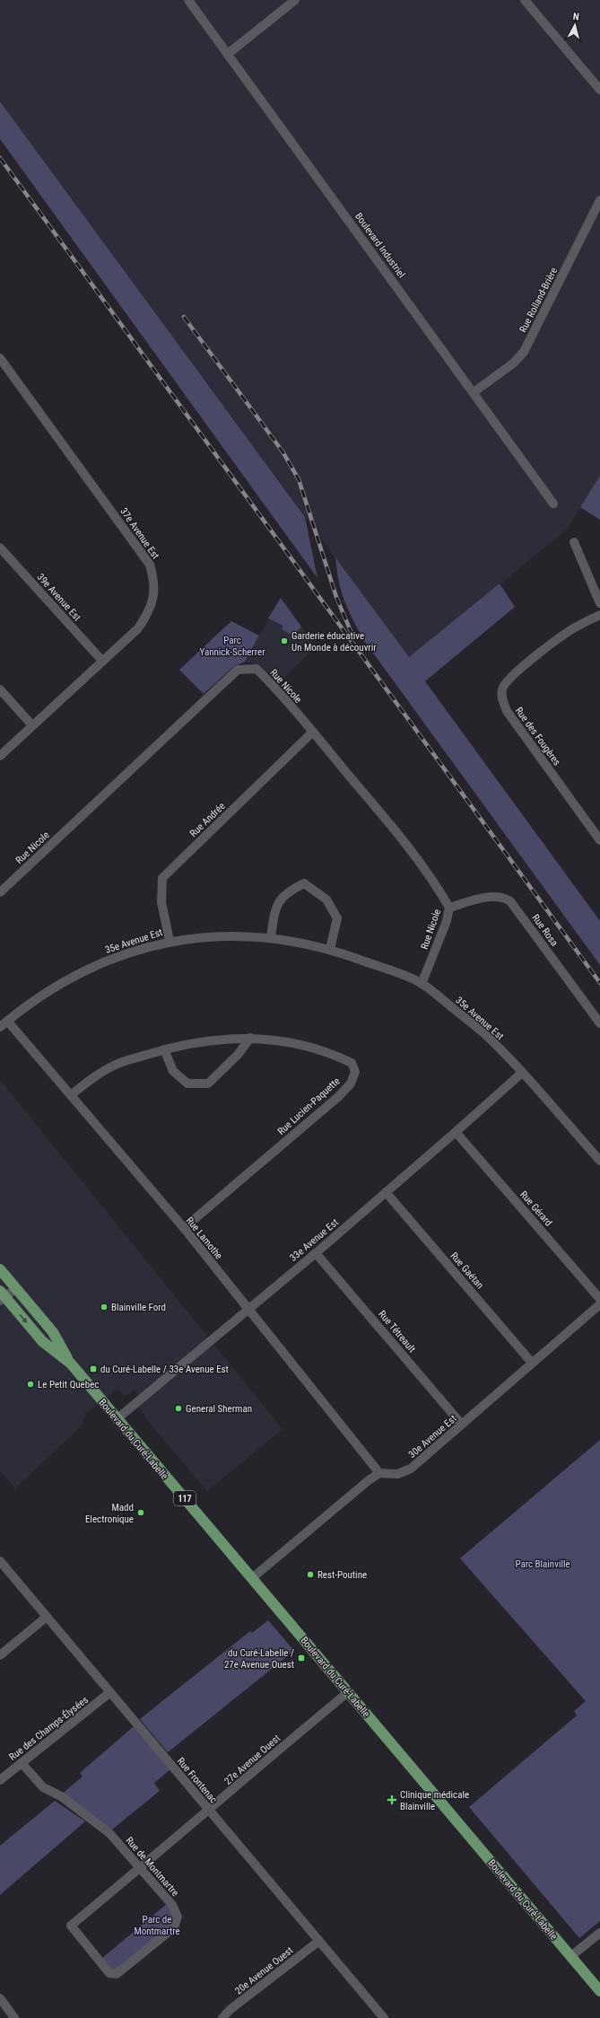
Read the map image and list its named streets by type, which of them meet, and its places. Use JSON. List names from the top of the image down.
{
  "streets": {
    "main road": ["Boulevard du Curé-Labelle", "117"],
    "street": [
      "Boulevard Industriel",
      "Rue Rolland-Brière",
      "37e Avenue Est",
      "39e Avenue Est",
      "Rue Nicole",
      "Rue des Fougères",
      "Rue Andrée",
      "Rue Rosa",
      "35e Avenue Est",
      "Rue Lucien-Paquette",
      "Rue Gérard",
      "Rue Lamothe",
      "33e Avenue Est",
      "Rue Gaétan",
      "Rue Tétreault",
      "30e Avenue Est",
      "Rue des Champs-Élysées",
      "27e Avenue Ouest",
      "Rue Frontenac",
      "Rue de Montmartre",
      "20e Avenue Ouest"
    ]
  },
  "crossings": [
    ["Boulevard Industriel", "Rue Rolland-Brière"],
    ["37e Avenue Est", "39e Avenue Est"],
    ["Rue Nicole", "Rue Andrée"],
    ["Rue Nicole", "Rue Rosa"],
    ["Rue Nicole", "35e Avenue Est"],
    ["Rue Andrée", "35e Avenue Est"],
    ["35e Avenue Est", "Rue Lamothe"],
    ["35e Avenue Est", "33e Avenue Est"],
    ["Rue Lucien-Paquette", "Rue Lamothe"],
    ["Rue Gérard", "33e Avenue Est"],
    ["Rue Lamothe", "33e Avenue Est"],
    ["Rue Lamothe", "30e Avenue Est"],
    ["33e Avenue Est", "Rue Gaétan"],
    ["33e Avenue Est", "Rue Tétreault"],
    ["33e Avenue Est", "Boulevard du Curé-Labelle"],
    ["Rue Gaétan", "30e Avenue Est"],
    ["Rue Tétreault", "30e Avenue Est"],
    ["Boulevard du Curé-Labelle", "27e Avenue Ouest"],
    ["Rue des Champs-Élysées", "Rue Frontenac"],
    ["Rue des Champs-Élysées", "Rue de Montmartre"],
    ["27e Avenue Ouest", "Rue Frontenac"],
    ["27e Avenue Ouest", "Rue de Montmartre"],
    ["Rue Frontenac", "20e Avenue Ouest"]
  ],
  "parks": ["Parc Yannick-Scherrer", "Parc Blainville", "Parc de Montmartre"],
  "places": {
    "other": [
      "Garderie éducative Un Monde à découvrir",
      "Blainville Ford",
      "Le Petit Quebec",
      "General Sherman",
      "Madd Electronique",
      "Rest-Poutine"
    ],
    "transit": ["du Curé-Labelle / 33e Avenue Est", "du Curé-Labelle / 27e Avenue Ouest"],
    "health": ["Clinique médicale Blainville"]
  },
  "north": "top"
}
